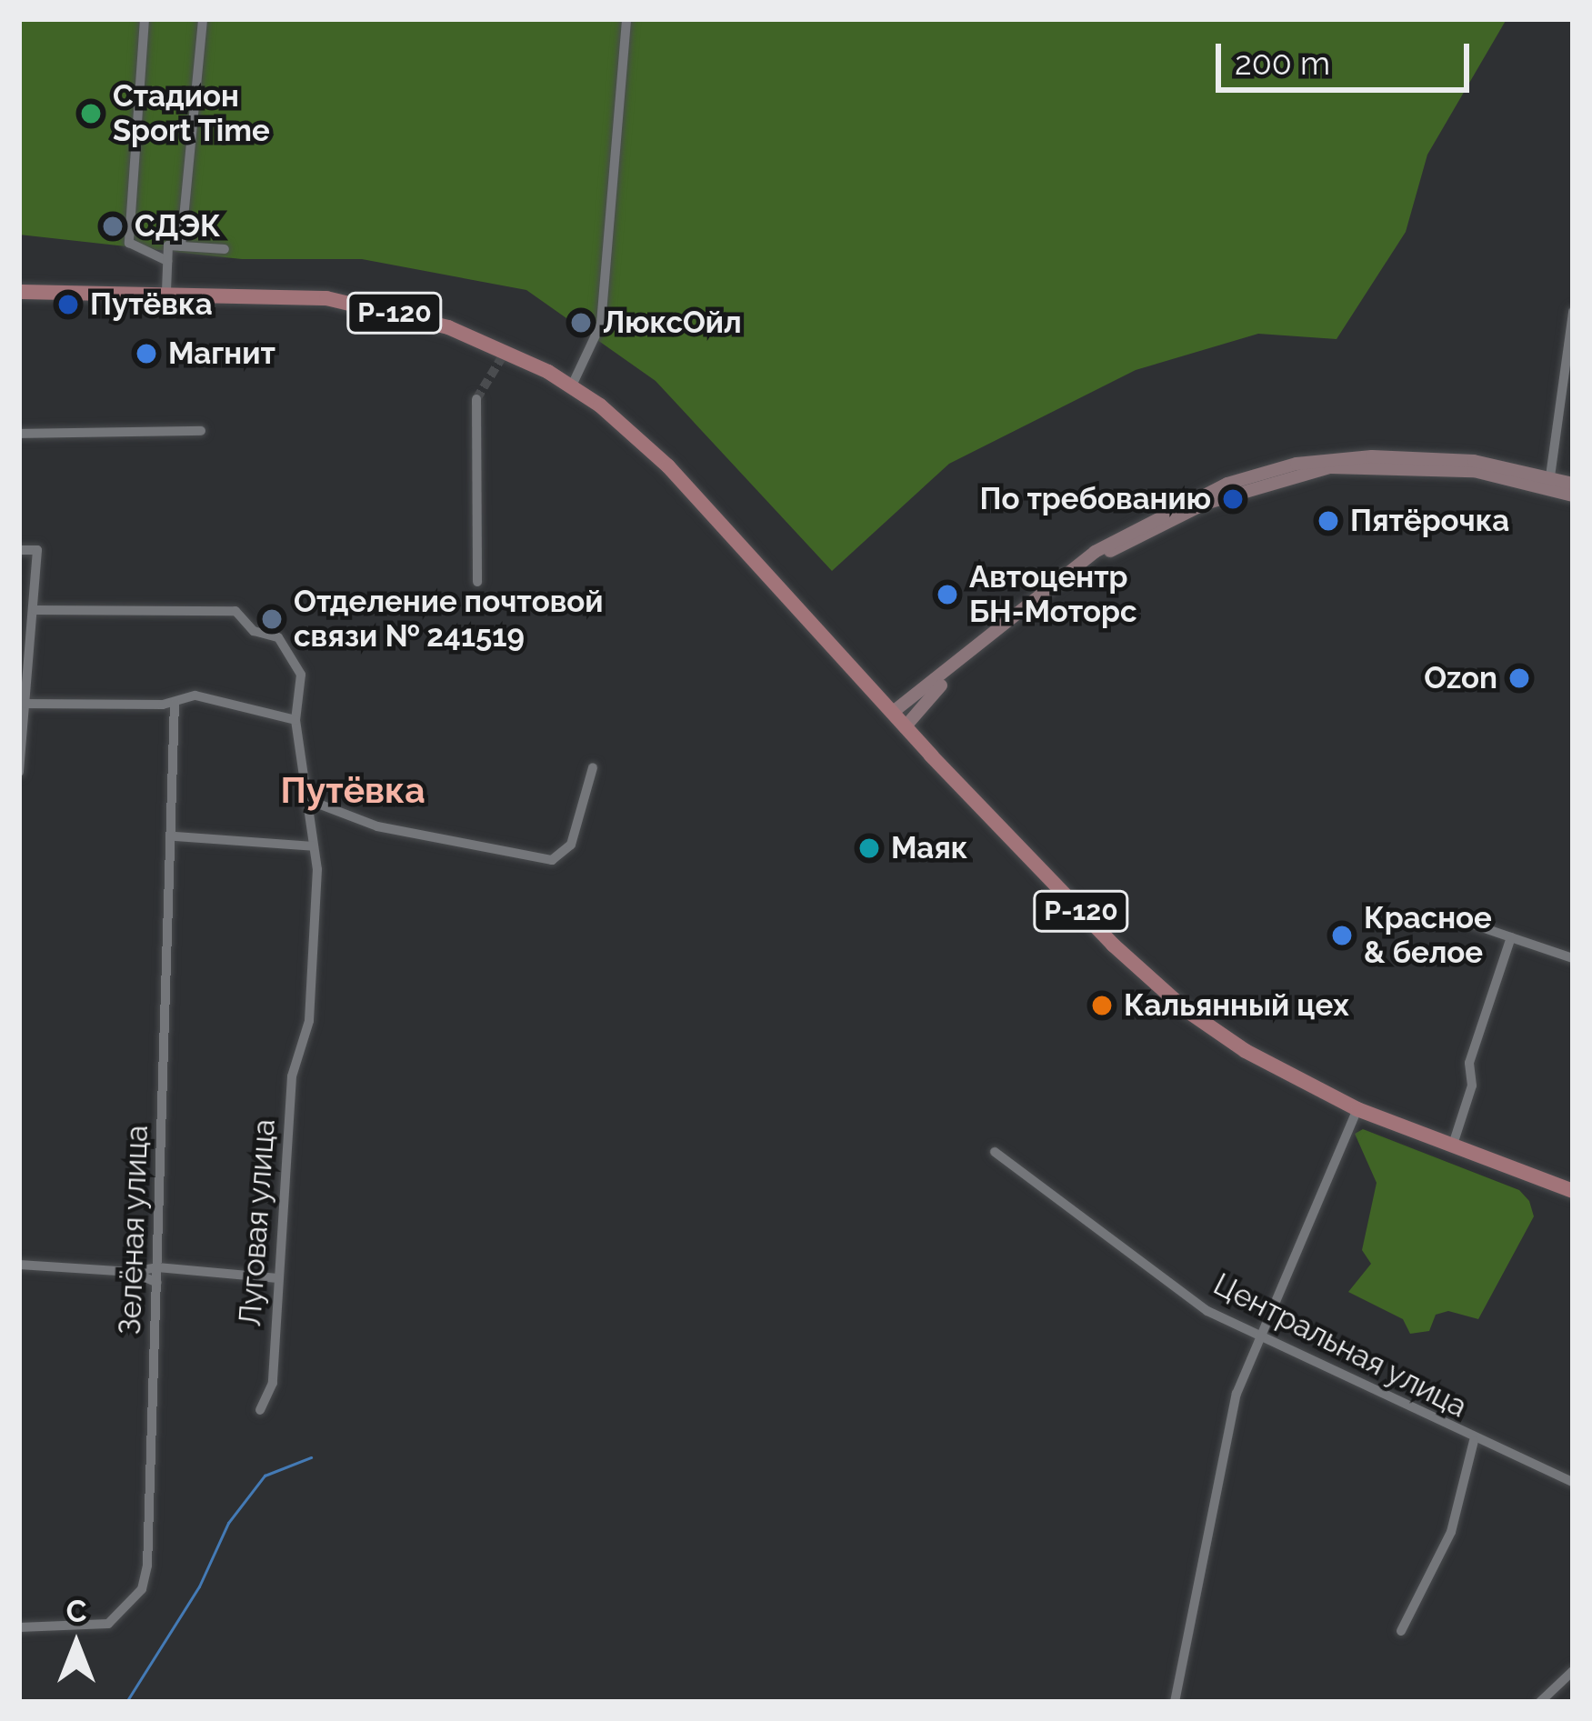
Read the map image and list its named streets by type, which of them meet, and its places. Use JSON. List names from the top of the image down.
{
  "streets": {
    "main road": ["Р-120"],
    "street": ["Луговая улица", "Зелёная улица", "Центральная улица"]
  },
  "districts": ["Путёвка"],
  "places": [
    "Стадион Sport Time",
    "СДЭК",
    "Путёвка",
    "ЛюксОйл",
    "Магнит",
    "По требованию",
    "Пятёрочка",
    "Автоцентр БН-Моторс",
    "Отделение почтовой связи № 241519",
    "Ozon",
    "Маяк",
    "Красное & белое",
    "Кальянный цех"
  ],
  "scale_bar": "200 m",
  "north": "top"
}
